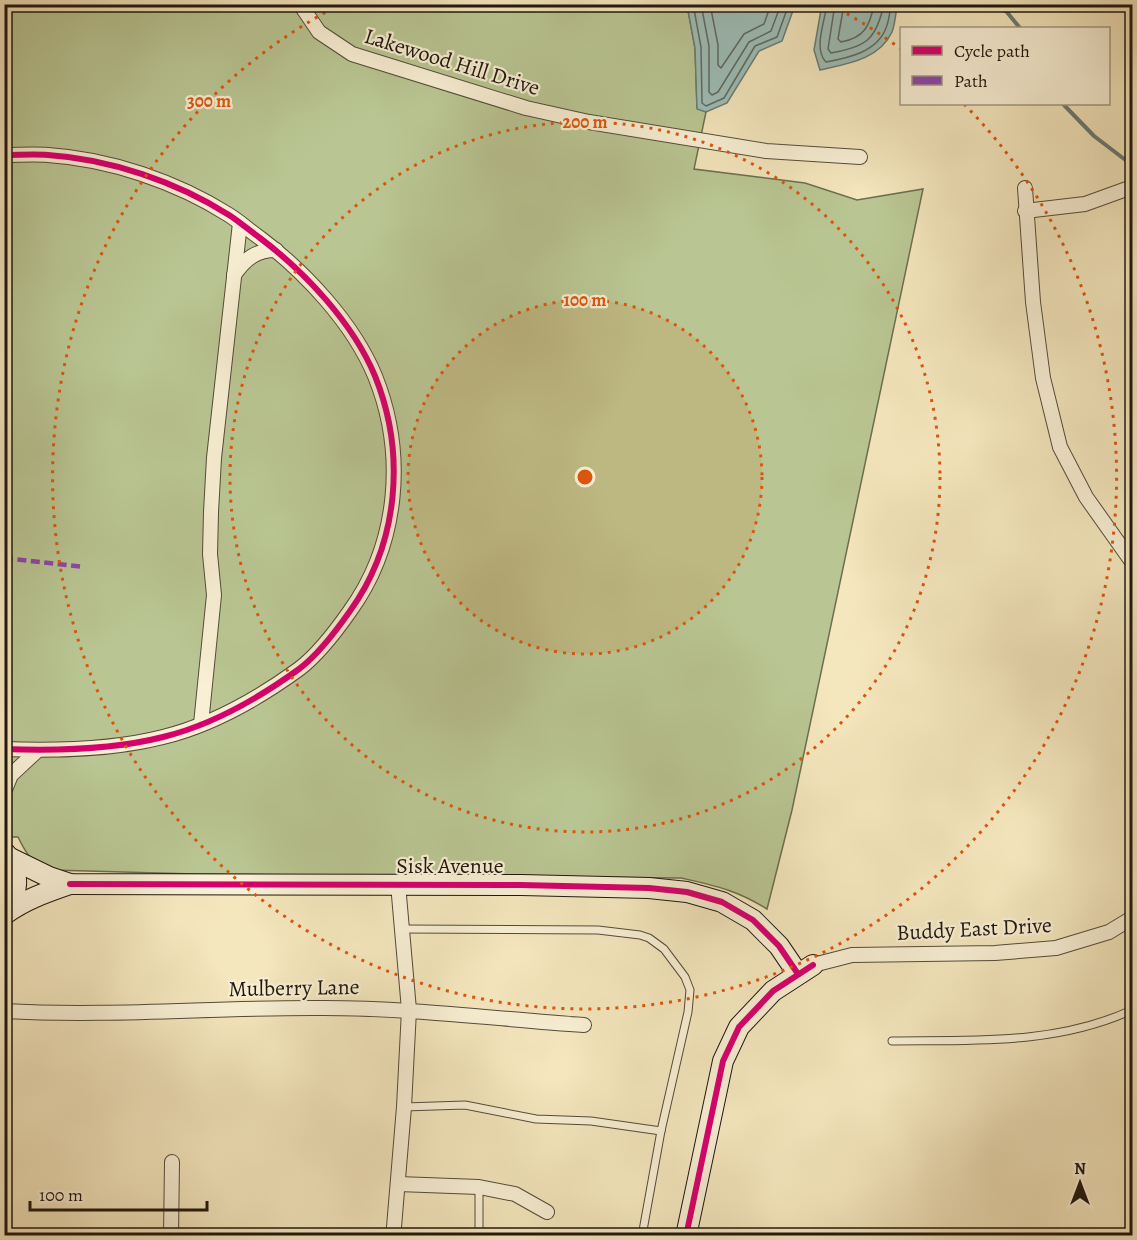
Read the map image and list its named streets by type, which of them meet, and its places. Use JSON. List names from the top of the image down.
{
  "streets": {
    "street": [
      "Lakewood Hill Drive",
      "Sisk Avenue",
      "Buddy East Drive",
      "Mulberry Lane"
    ]
  },
  "crossings": [
    ["Sisk Avenue", "Buddy East Drive"]
  ],
  "legend": ["Cycle path", "Path"],
  "scale_bar": "100 m",
  "north": "top",
  "rings": ["300 m", "200 m", "100 m"]
}
